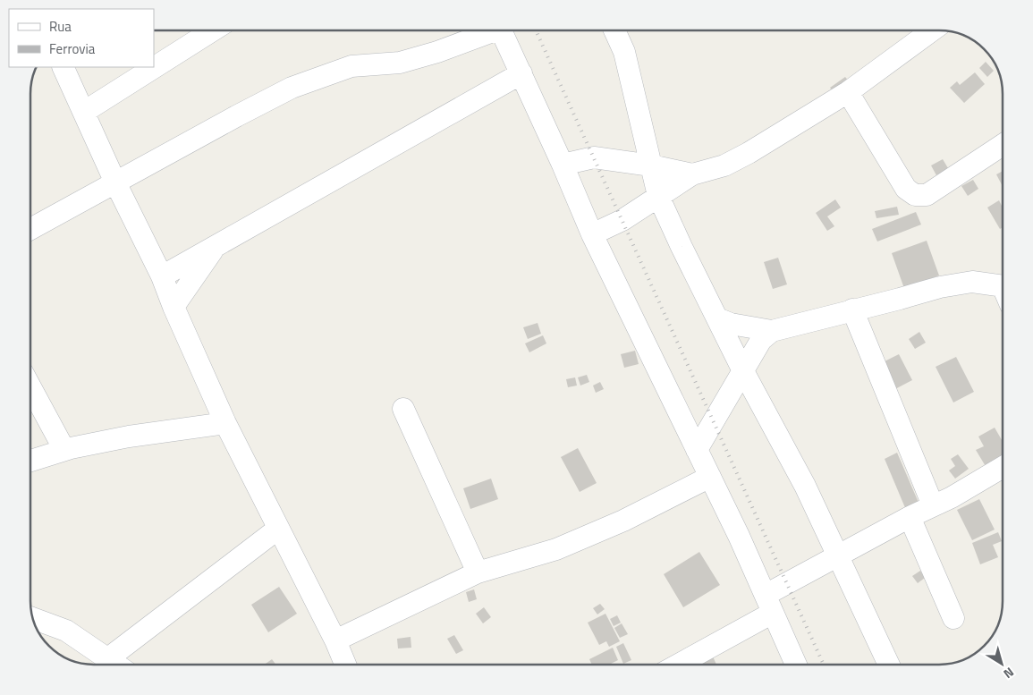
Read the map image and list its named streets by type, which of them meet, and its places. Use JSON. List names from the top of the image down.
{
  "legend": ["Rua", "Ferrovia"],
  "north": "bottom right"
}
